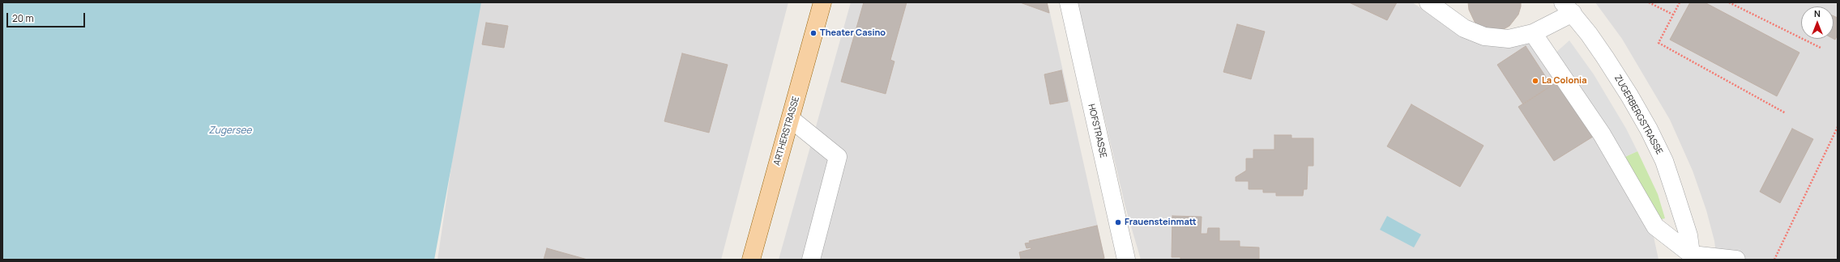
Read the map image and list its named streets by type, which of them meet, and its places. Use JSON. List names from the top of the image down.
{
  "streets": {
    "main road": ["ARTHERSTRASSE"],
    "street": ["ZUGERBERGSTRASSE", "HOFSTRASSE"]
  },
  "water": ["Zugersee"],
  "places": ["Theater Casino", "La Colonia", "Frauensteinmatt"],
  "scale_bar": "20 m",
  "north": "top"
}
